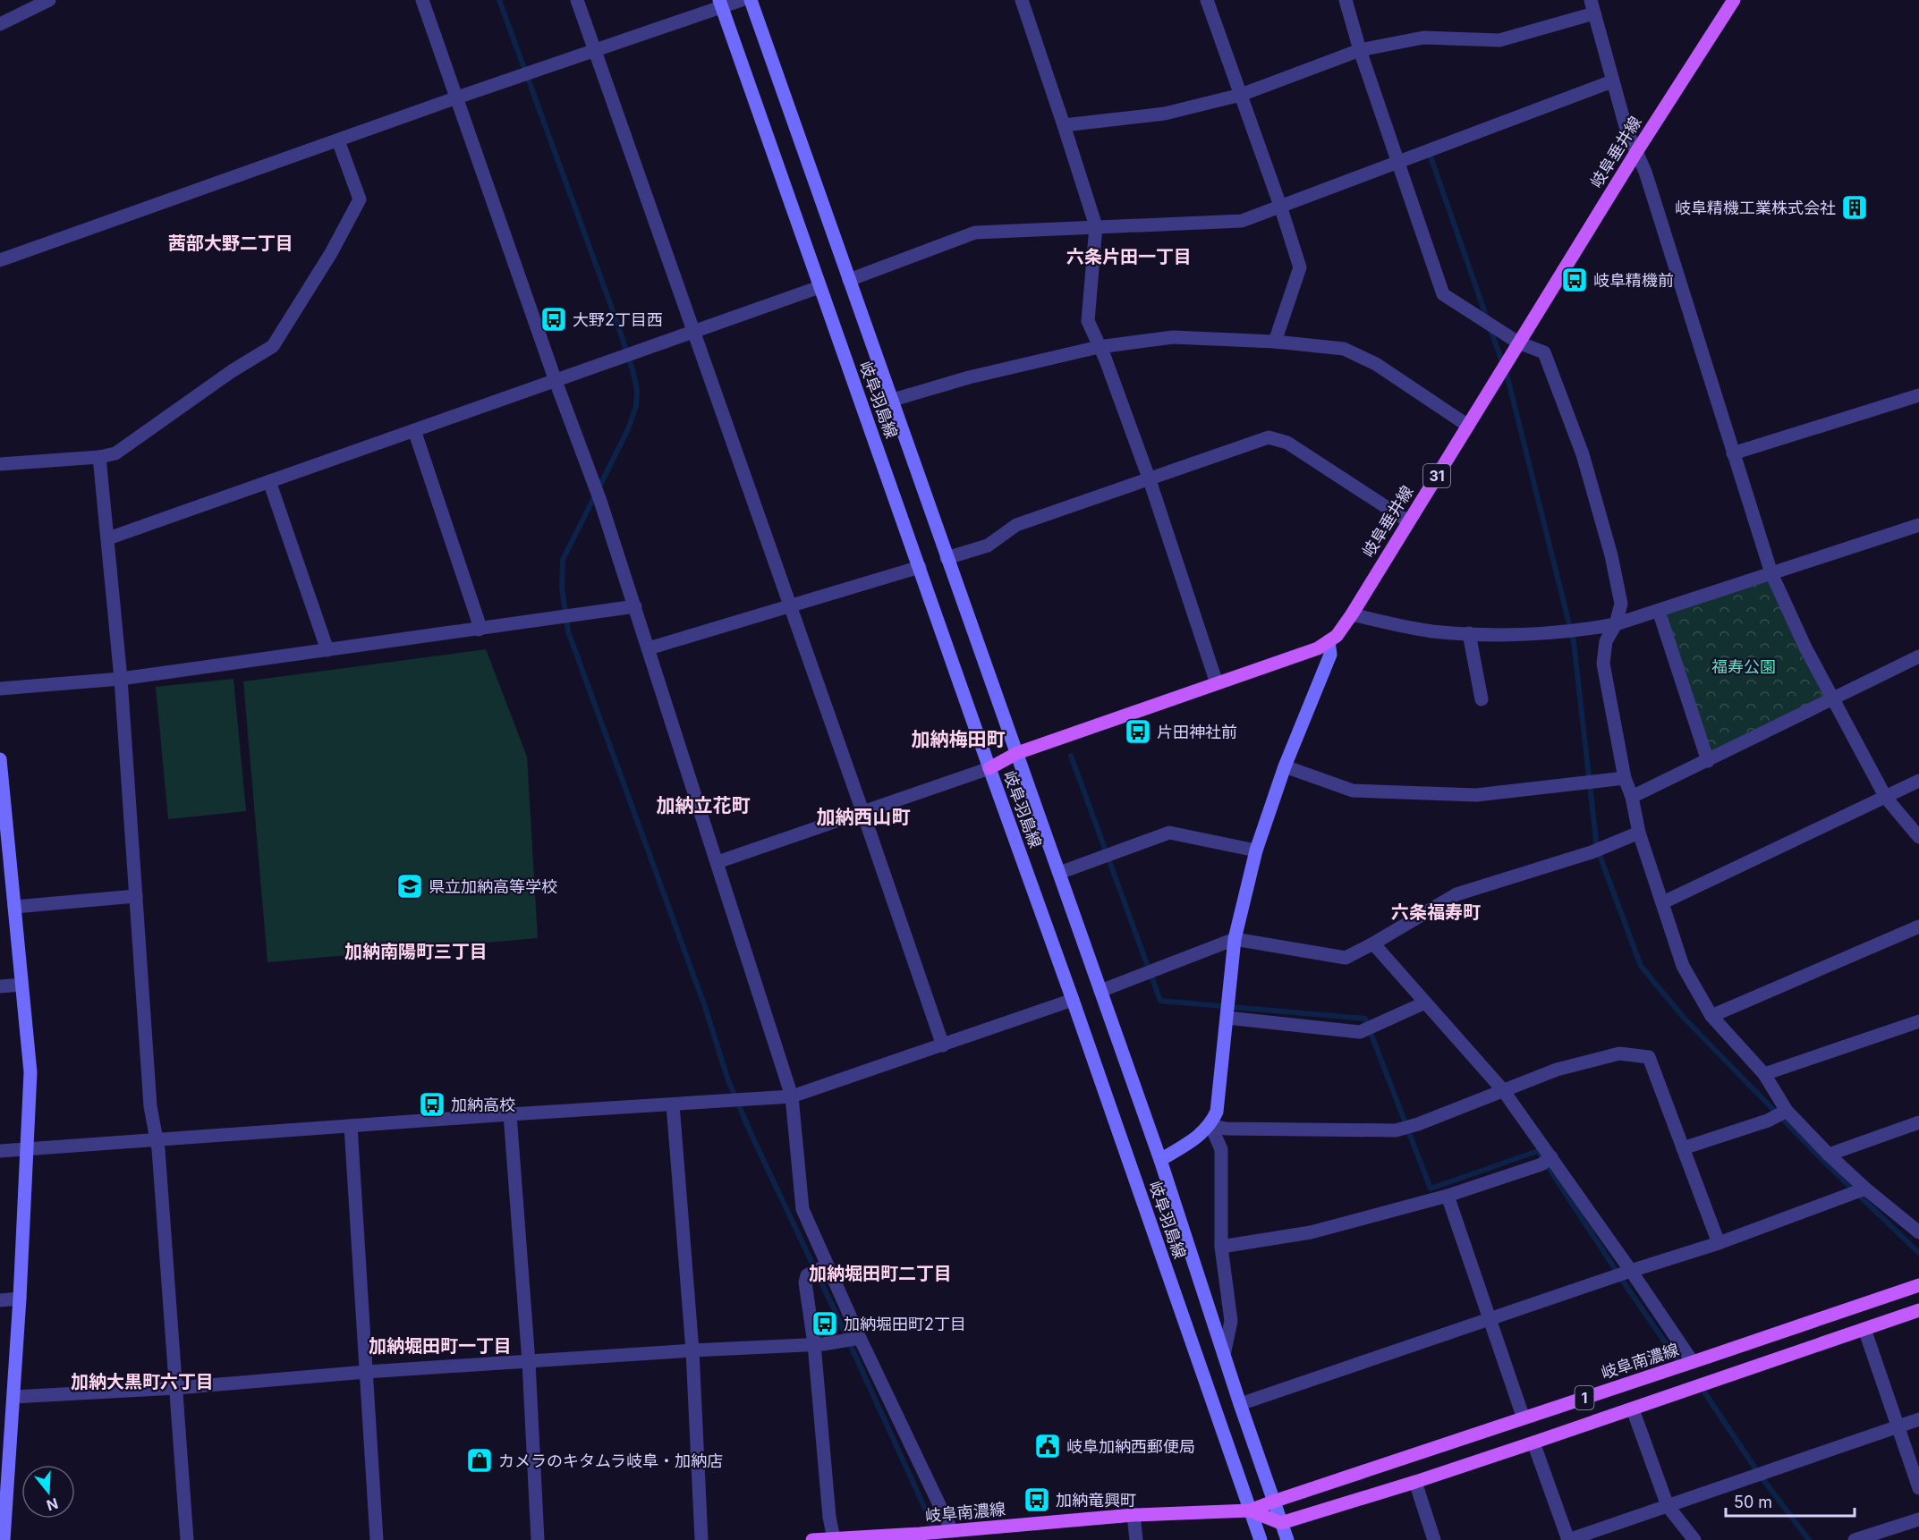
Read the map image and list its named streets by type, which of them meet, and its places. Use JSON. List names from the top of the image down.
{
  "streets": {
    "main road": [
      "岐阜垂井線",
      "岐阜羽島線",
      "31",
      "岐阜南濃線",
      "1"
    ]
  },
  "crossings": [
    ["岐阜垂井線", "岐阜羽島線"],
    ["岐阜羽島線", "岐阜南濃線"],
    ["岐阜羽島線", "1"],
    ["岐阜南濃線", "1"]
  ],
  "districts": [
    "茜部大野二丁目",
    "六条片田一丁目",
    "加納梅田町",
    "加納立花町",
    "加納西山町",
    "六条福寿町",
    "加納南陽町三丁目",
    "加納堀田町二丁目",
    "加納堀田町一丁目",
    "加納大黒町六丁目"
  ],
  "parks": ["福寿公園"],
  "places": {
    "building": ["岐阜精機工業株式会社"],
    "bus stop": [
      "岐阜精機前",
      "大野2丁目西",
      "片田神社前",
      "加納高校",
      "加納堀田町2丁目",
      "加納竜興町"
    ],
    "school or university": ["県立加納高等学校"],
    "public building": ["岐阜加納西郵便局"],
    "shop": ["カメラのキタムラ岐阜・加納店"]
  },
  "scale_bar": "50 m",
  "north": "bottom"
}
